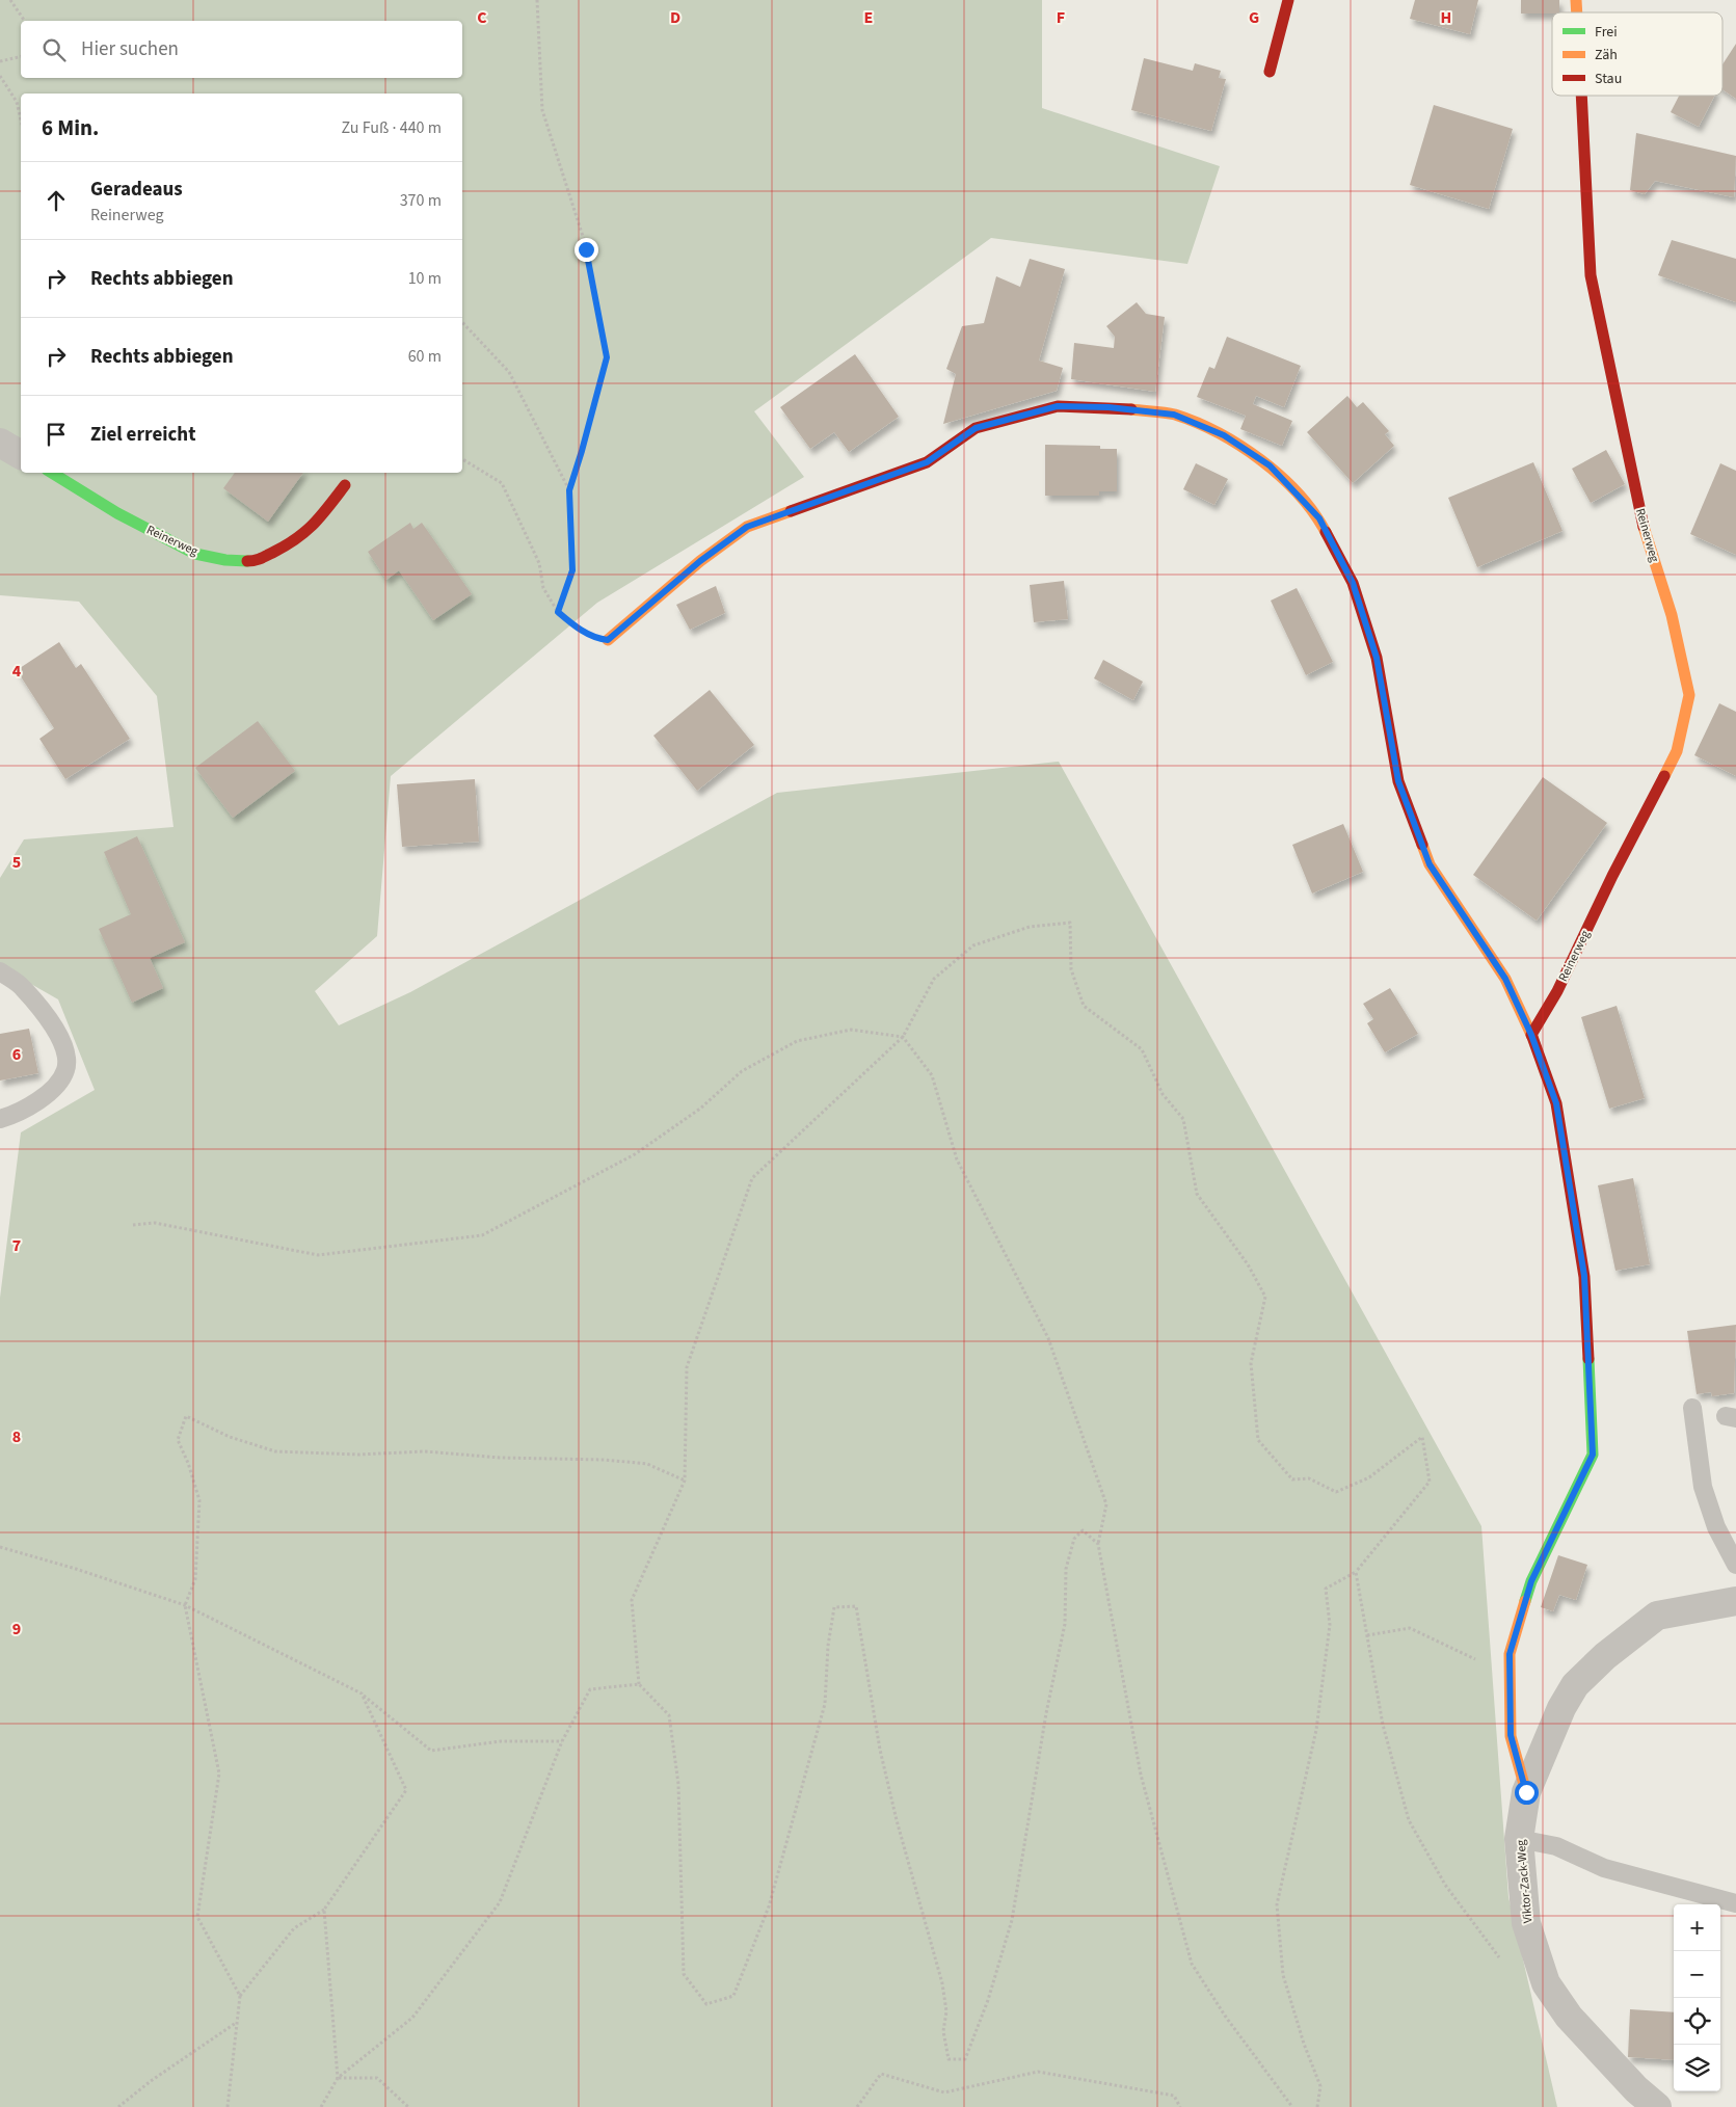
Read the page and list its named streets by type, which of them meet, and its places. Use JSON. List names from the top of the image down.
{
  "streets": {
    "street": ["Reinerweg", "Viktor-Zack-Weg"]
  },
  "legend": ["Frei", "Zäh", "Stau"],
  "page": {
    "search": "Hier suchen",
    "heading": ["6 Min.", "Zu Fuß · 440 m"],
    "list": [
      ["Geradeaus", "Reinerweg", "370 m"],
      ["Rechts abbiegen", "10 m"],
      ["Rechts abbiegen", "60 m"],
      "Ziel erreicht"
    ],
    "map_buttons": ["+", "−"]
  },
  "grid": {
    "columns": [
      "C",
      "D",
      "E",
      "F",
      "G",
      "H"
    ],
    "rows": [
      "4",
      "5",
      "6",
      "7",
      "8",
      "9"
    ]
  }
}
